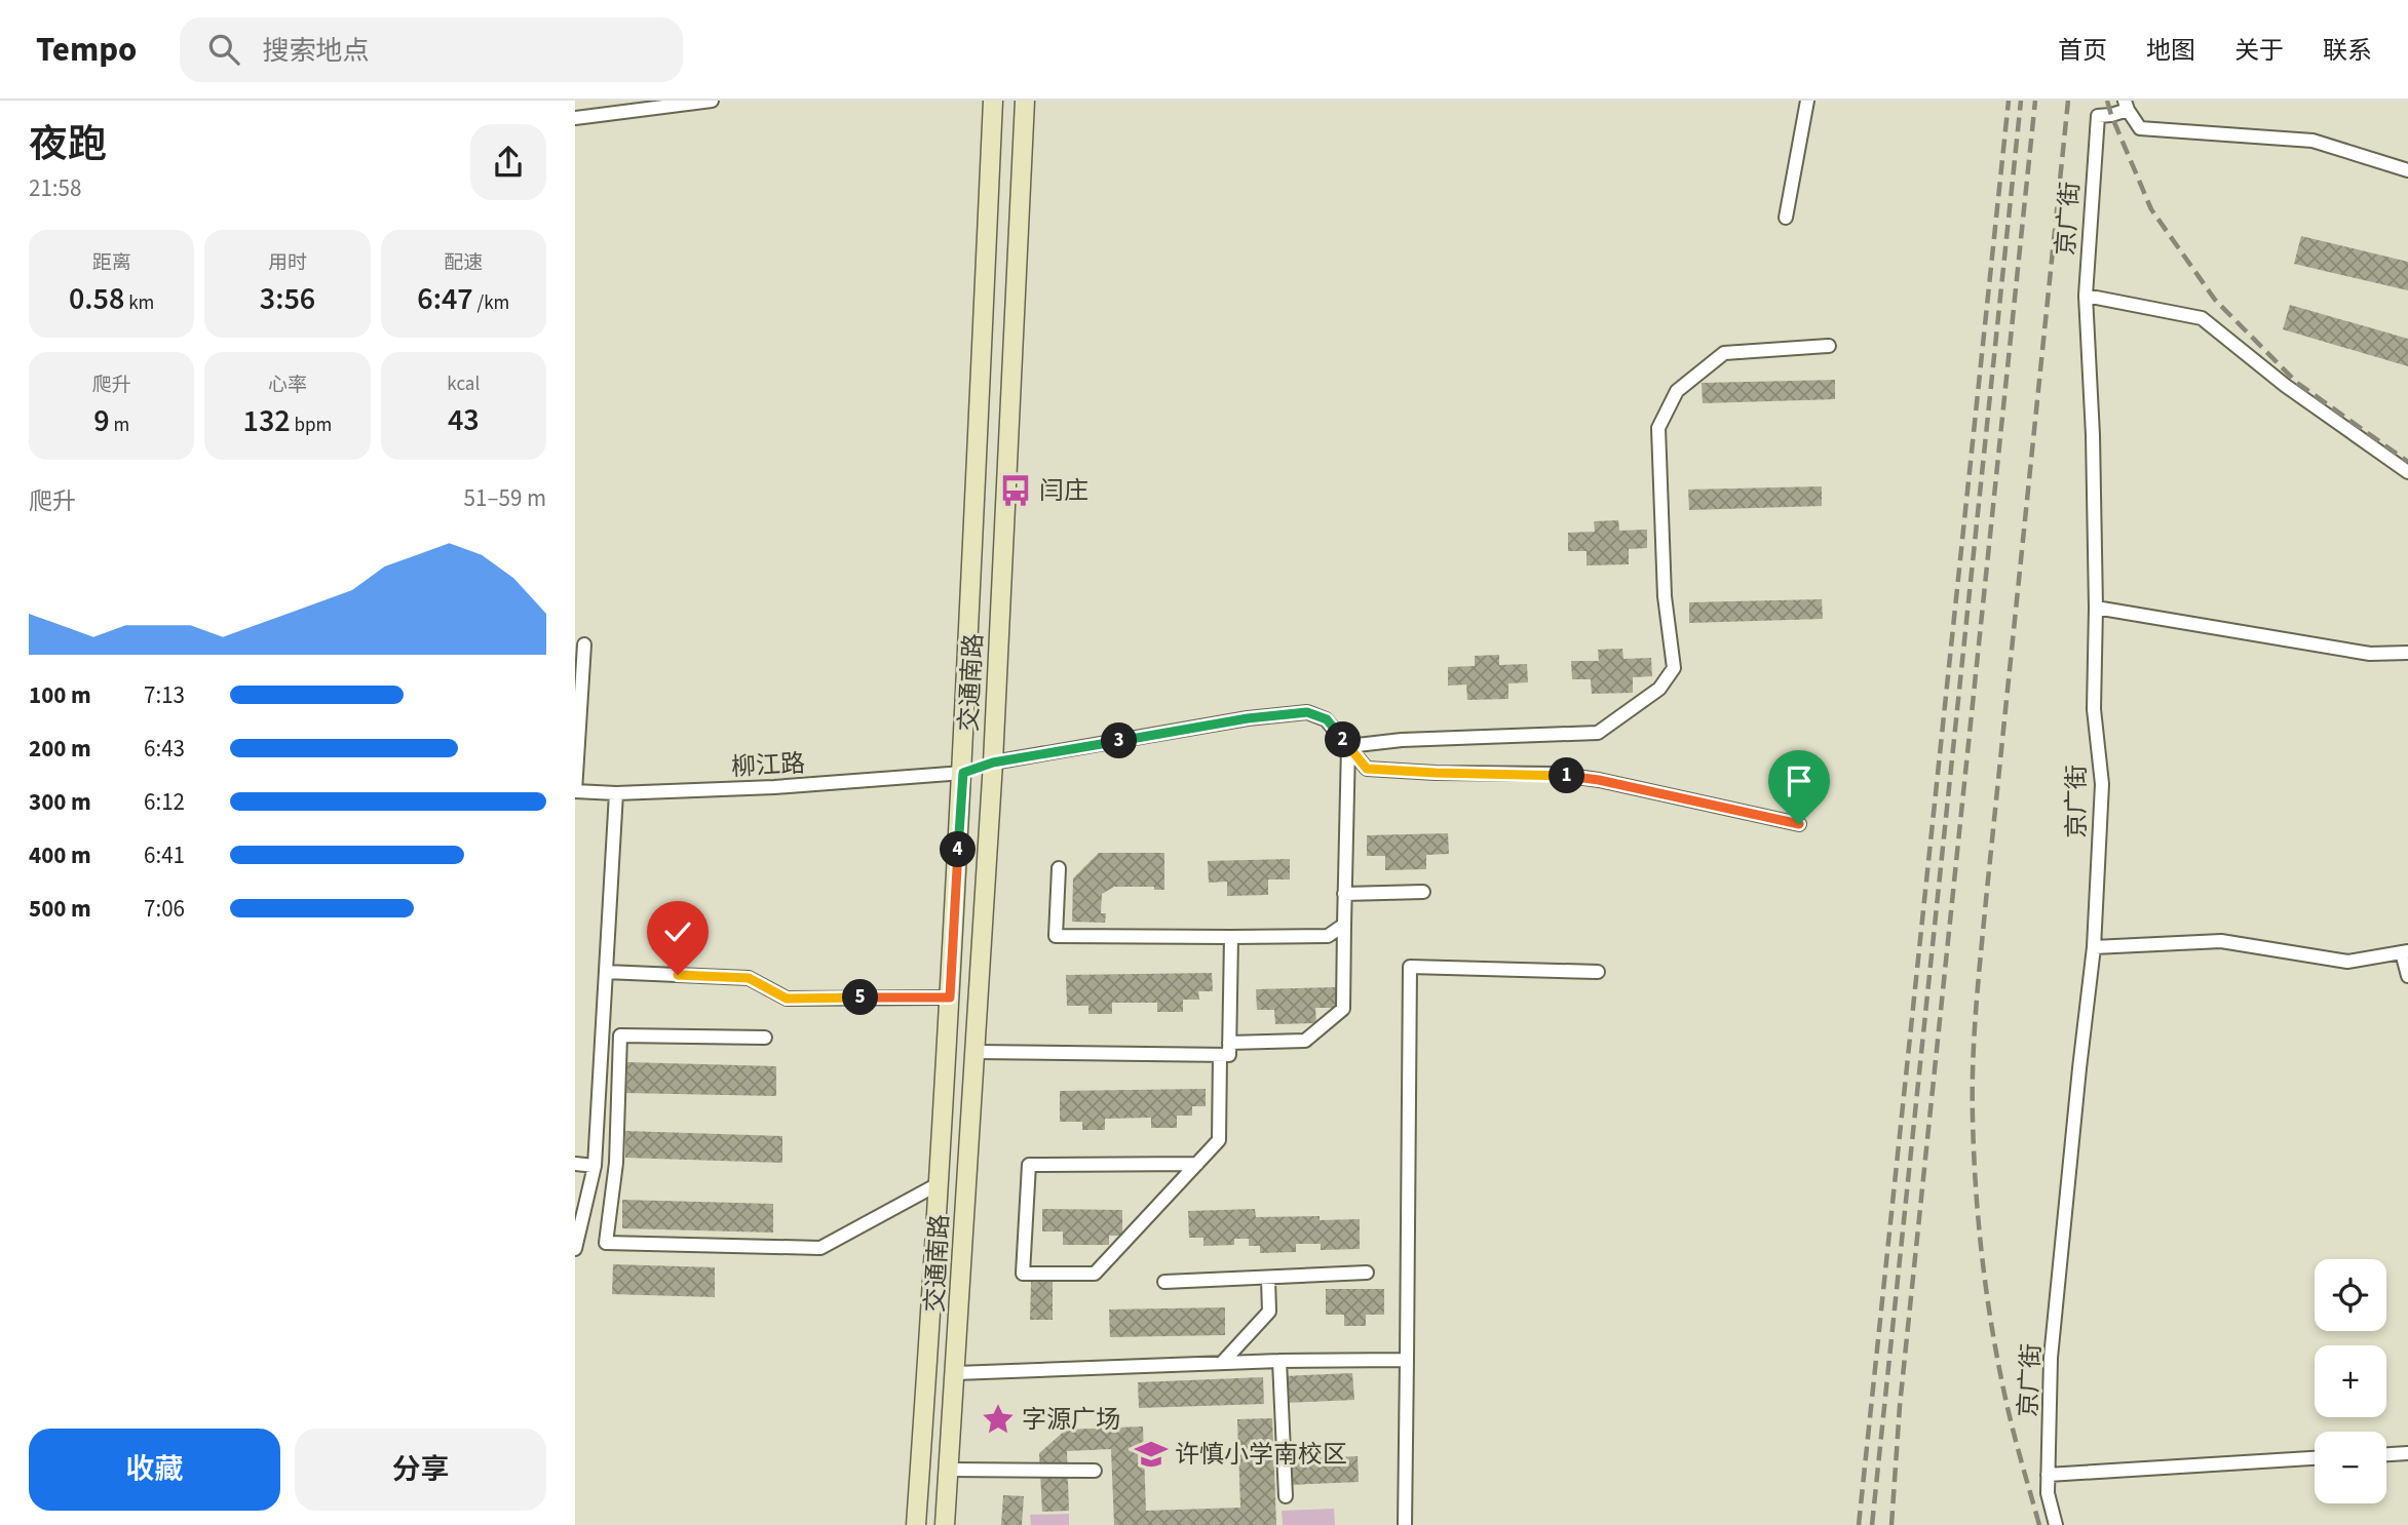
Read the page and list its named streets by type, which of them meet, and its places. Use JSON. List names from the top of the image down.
{
  "streets": {
    "main road": ["交通南路"],
    "street": ["京广街", "柳江路"]
  },
  "crossings": [
    ["交通南路", "柳江路"]
  ],
  "places": {
    "bus stop": ["闫庄"],
    "place": ["字源广场"],
    "school or university": ["许慎小学南校区"]
  },
  "page": {
    "header": "Tempo",
    "search": "搜索地点",
    "nav": [
      "首页",
      "地图",
      "关于",
      "联系"
    ],
    "heading": ["夜跑", "21:58"],
    "stats": [
      ["距离", "0.58 km"],
      ["用时", "3:56"],
      ["配速", "6:47 /km"],
      ["爬升", "9 m"],
      ["心率", "132 bpm"],
      ["kcal", "43"]
    ],
    "chart": ["爬升", "51–59 m"],
    "list": [
      {
        "name": "100 m",
        "note": "7:13"
      },
      {
        "name": "200 m",
        "note": "6:43"
      },
      {
        "name": "300 m",
        "note": "6:12"
      },
      {
        "name": "400 m",
        "note": "6:41"
      },
      {
        "name": "500 m",
        "note": "7:06"
      }
    ],
    "pins": [
      "2",
      "3",
      "1",
      "4",
      "5"
    ],
    "map_buttons": ["+", "−"],
    "buttons": ["收藏", "分享"]
  }
}
